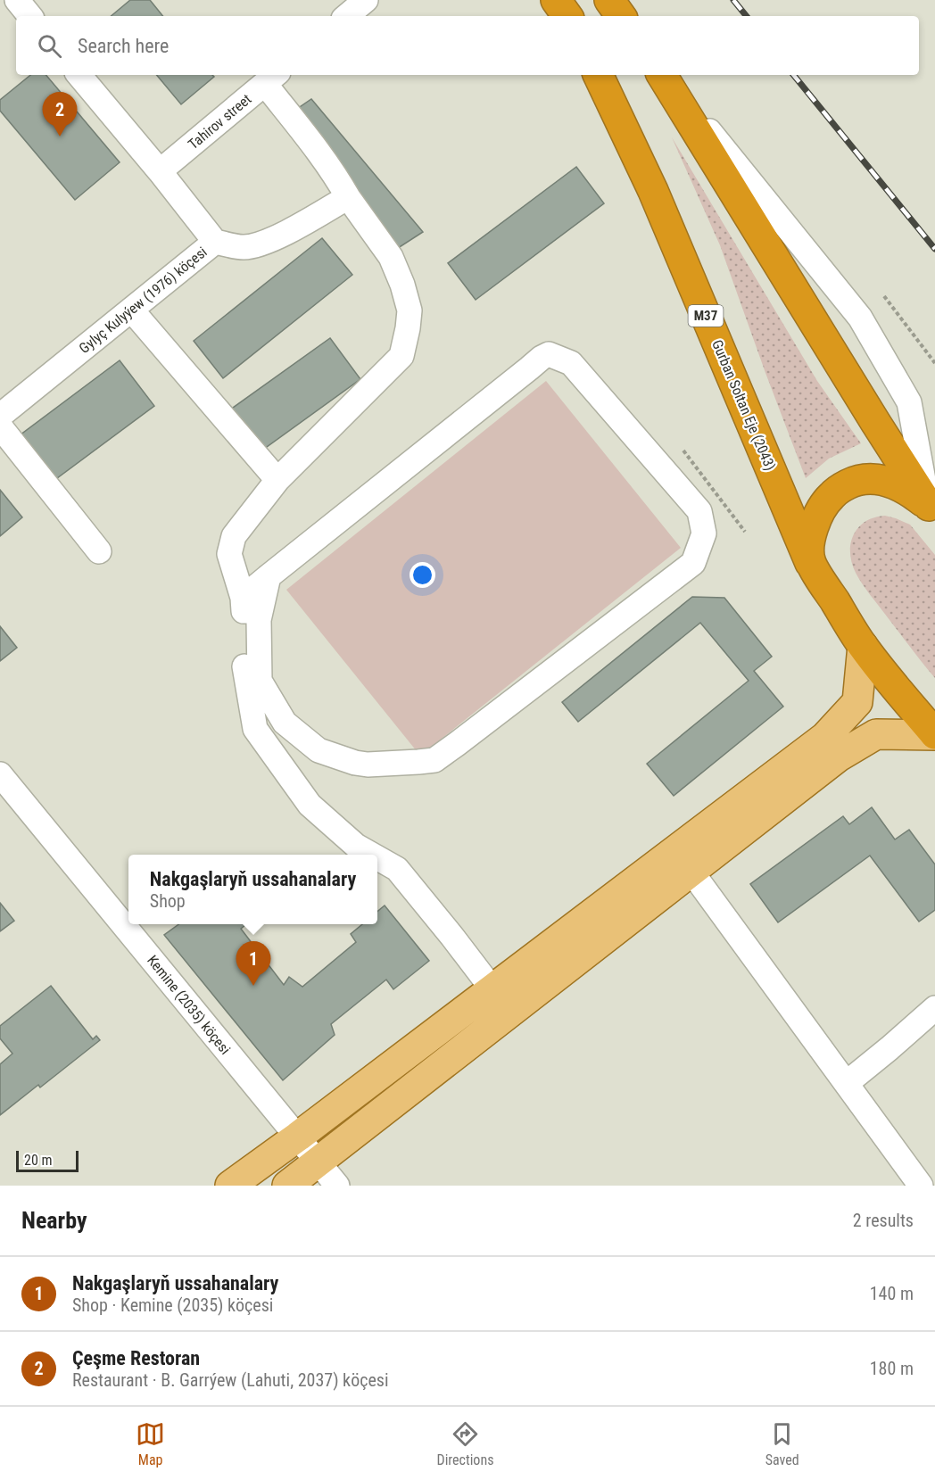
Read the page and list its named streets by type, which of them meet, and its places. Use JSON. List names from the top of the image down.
{
  "streets": {
    "highway": ["M37", "Gurban Soltan Eje (2043)"],
    "street": ["Tahirov street", "Gylyç Kulyýew (1976) köçesi", "Kemine (2035) köçesi"]
  },
  "crossings": [
    ["Tahirov street", "Gylyç Kulyýew (1976) köçesi"]
  ],
  "scale_bar": "20 m",
  "page": {
    "search": "Search here",
    "pins": ["2", "1"],
    "popup": ["Nakgaşlaryň ussahanalary", "Shop"],
    "scale": "20 m",
    "heading": ["Nearby", "2 results"],
    "list": [
      {
        "mark": "1",
        "name": "Nakgaşlaryň ussahanalary",
        "note": "Shop · Kemine (2035) köçesi",
        "value": "140 m"
      },
      {
        "mark": "2",
        "name": "Çeşme Restoran",
        "note": "Restaurant · B. Garrýew (Lahuti, 2037) köçesi",
        "value": "180 m"
      }
    ],
    "nav": ["Map", "Directions", "Saved"]
  }
}
